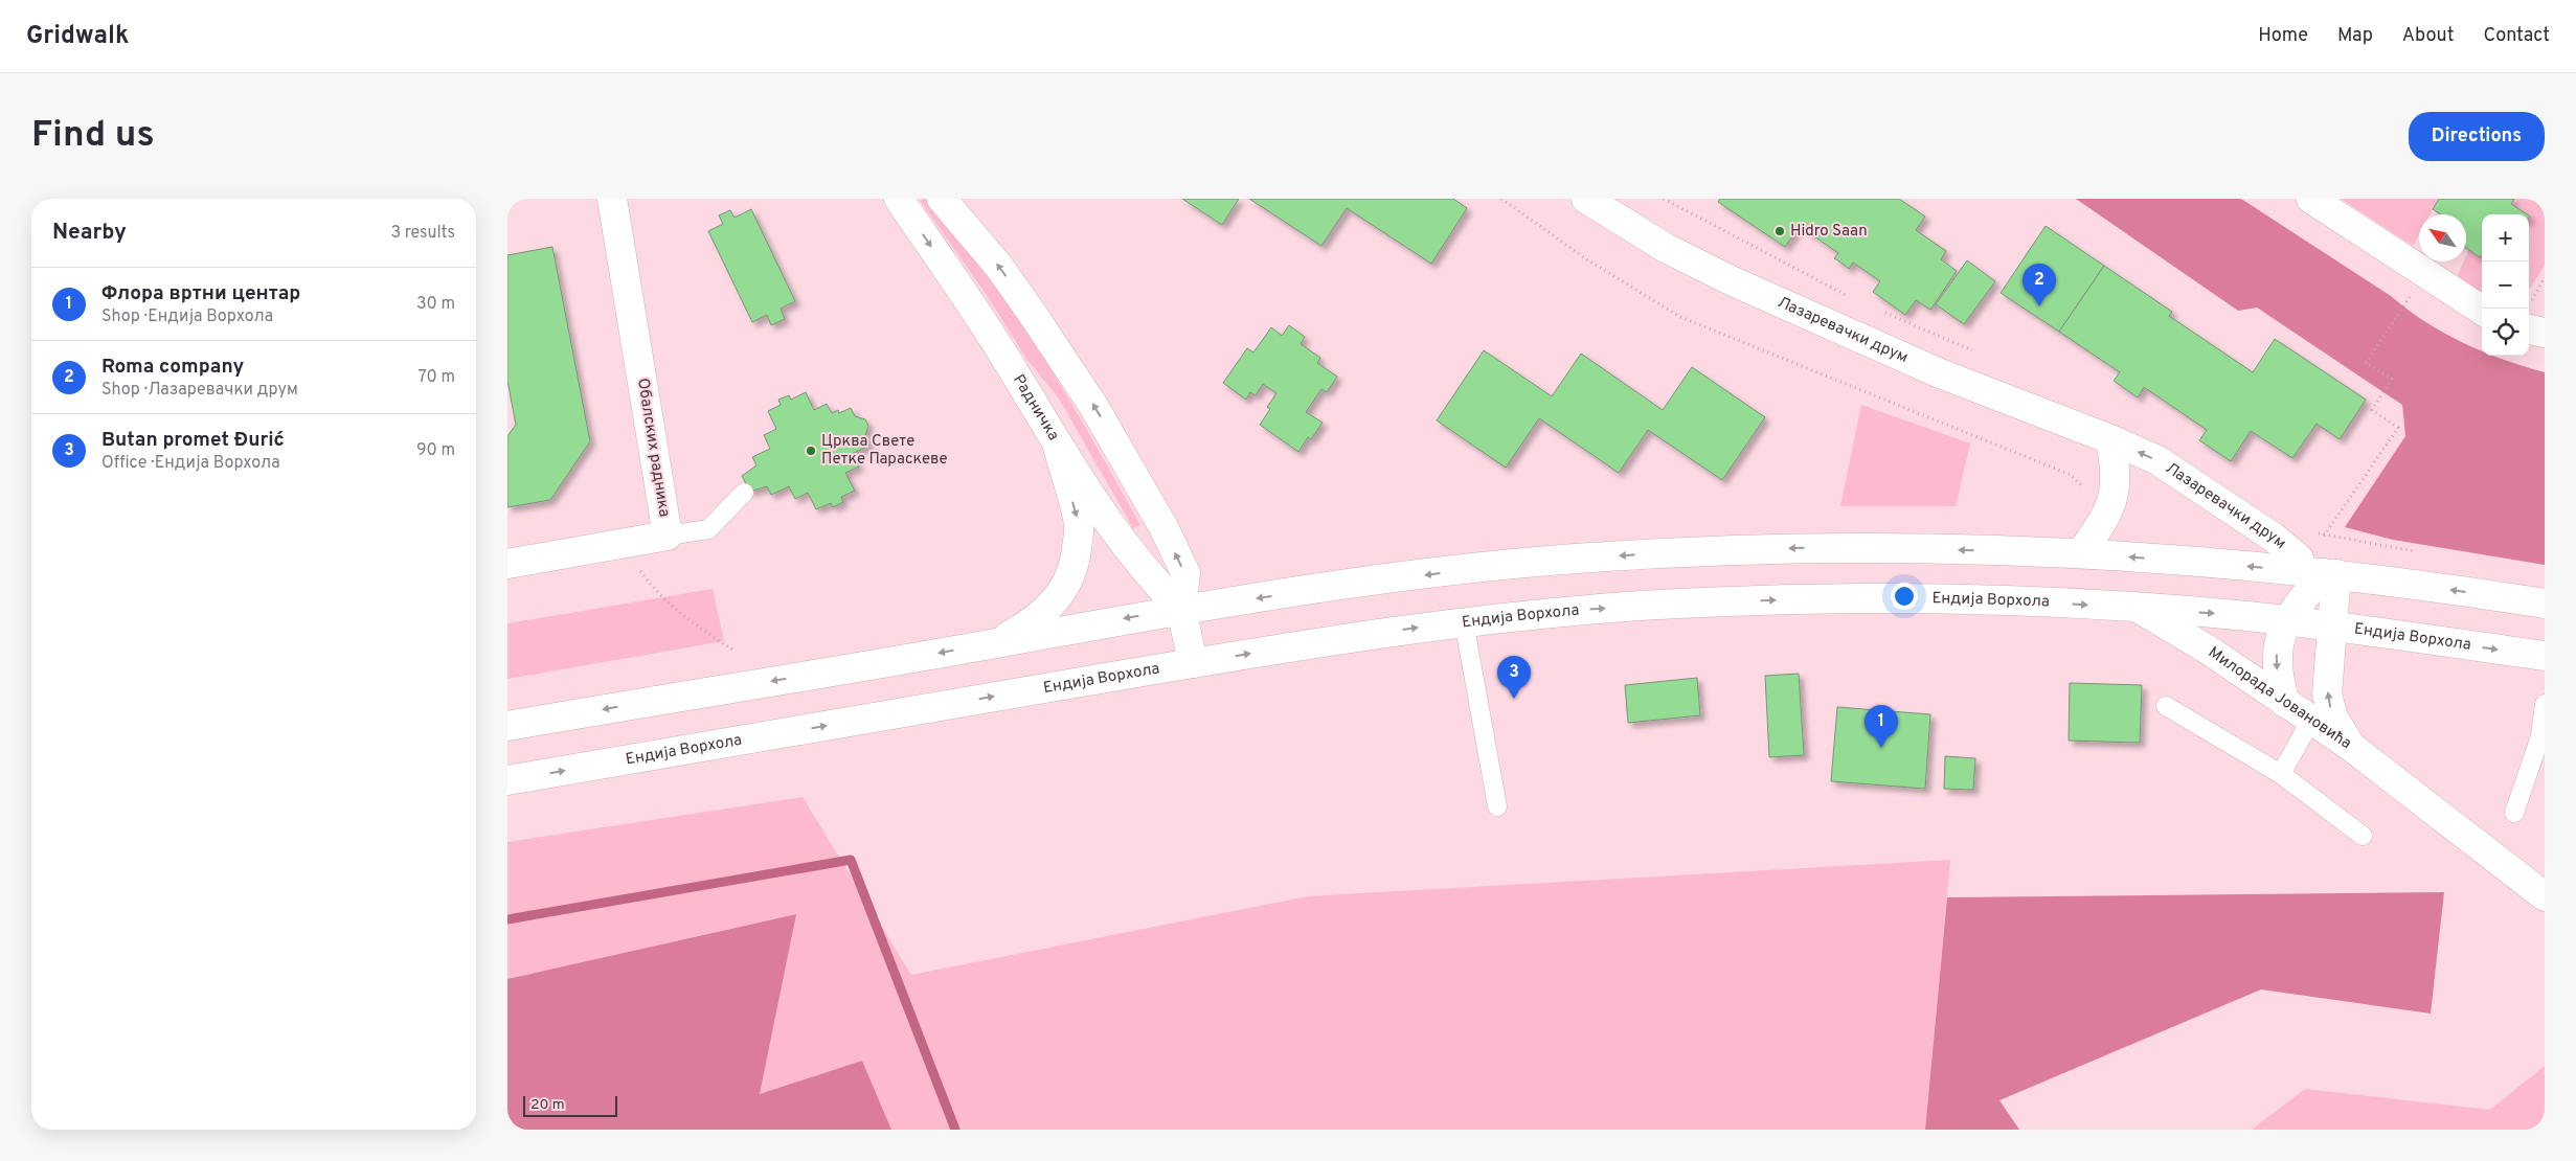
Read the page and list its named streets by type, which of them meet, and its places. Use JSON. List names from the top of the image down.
{
  "streets": {
    "main road": [
      "Лазаревачки друм",
      "Радничка",
      "Обалских радника",
      "Ендија Ворхола",
      "Милорада Јовановића"
    ]
  },
  "crossings": [
    ["Лазаревачки друм", "Милорада Јовановића"],
    ["Ендија Ворхола", "Милорада Јовановића"]
  ],
  "places": ["Hidro Saan", "Црква Свете Петке Параскеве"],
  "scale_bar": "20 m",
  "north": "top left",
  "page": {
    "header": "Gridwalk",
    "nav": [
      "Home",
      "Map",
      "About",
      "Contact"
    ],
    "buttons": "Directions",
    "title": "Find us",
    "heading": ["Nearby", "3 results"],
    "map_buttons": ["+", "−"],
    "pins": ["2", "3", "1"],
    "list": [
      {
        "mark": "1",
        "name": "Флора вртни центар",
        "note": "Shop · Ендија Ворхола",
        "value": "30 m"
      },
      {
        "mark": "2",
        "name": "Roma company",
        "note": "Shop · Лазаревачки друм",
        "value": "70 m"
      },
      {
        "mark": "3",
        "name": "Butan promet Đurić",
        "note": "Office · Ендија Ворхола",
        "value": "90 m"
      }
    ],
    "scale": "20 m"
  }
}
